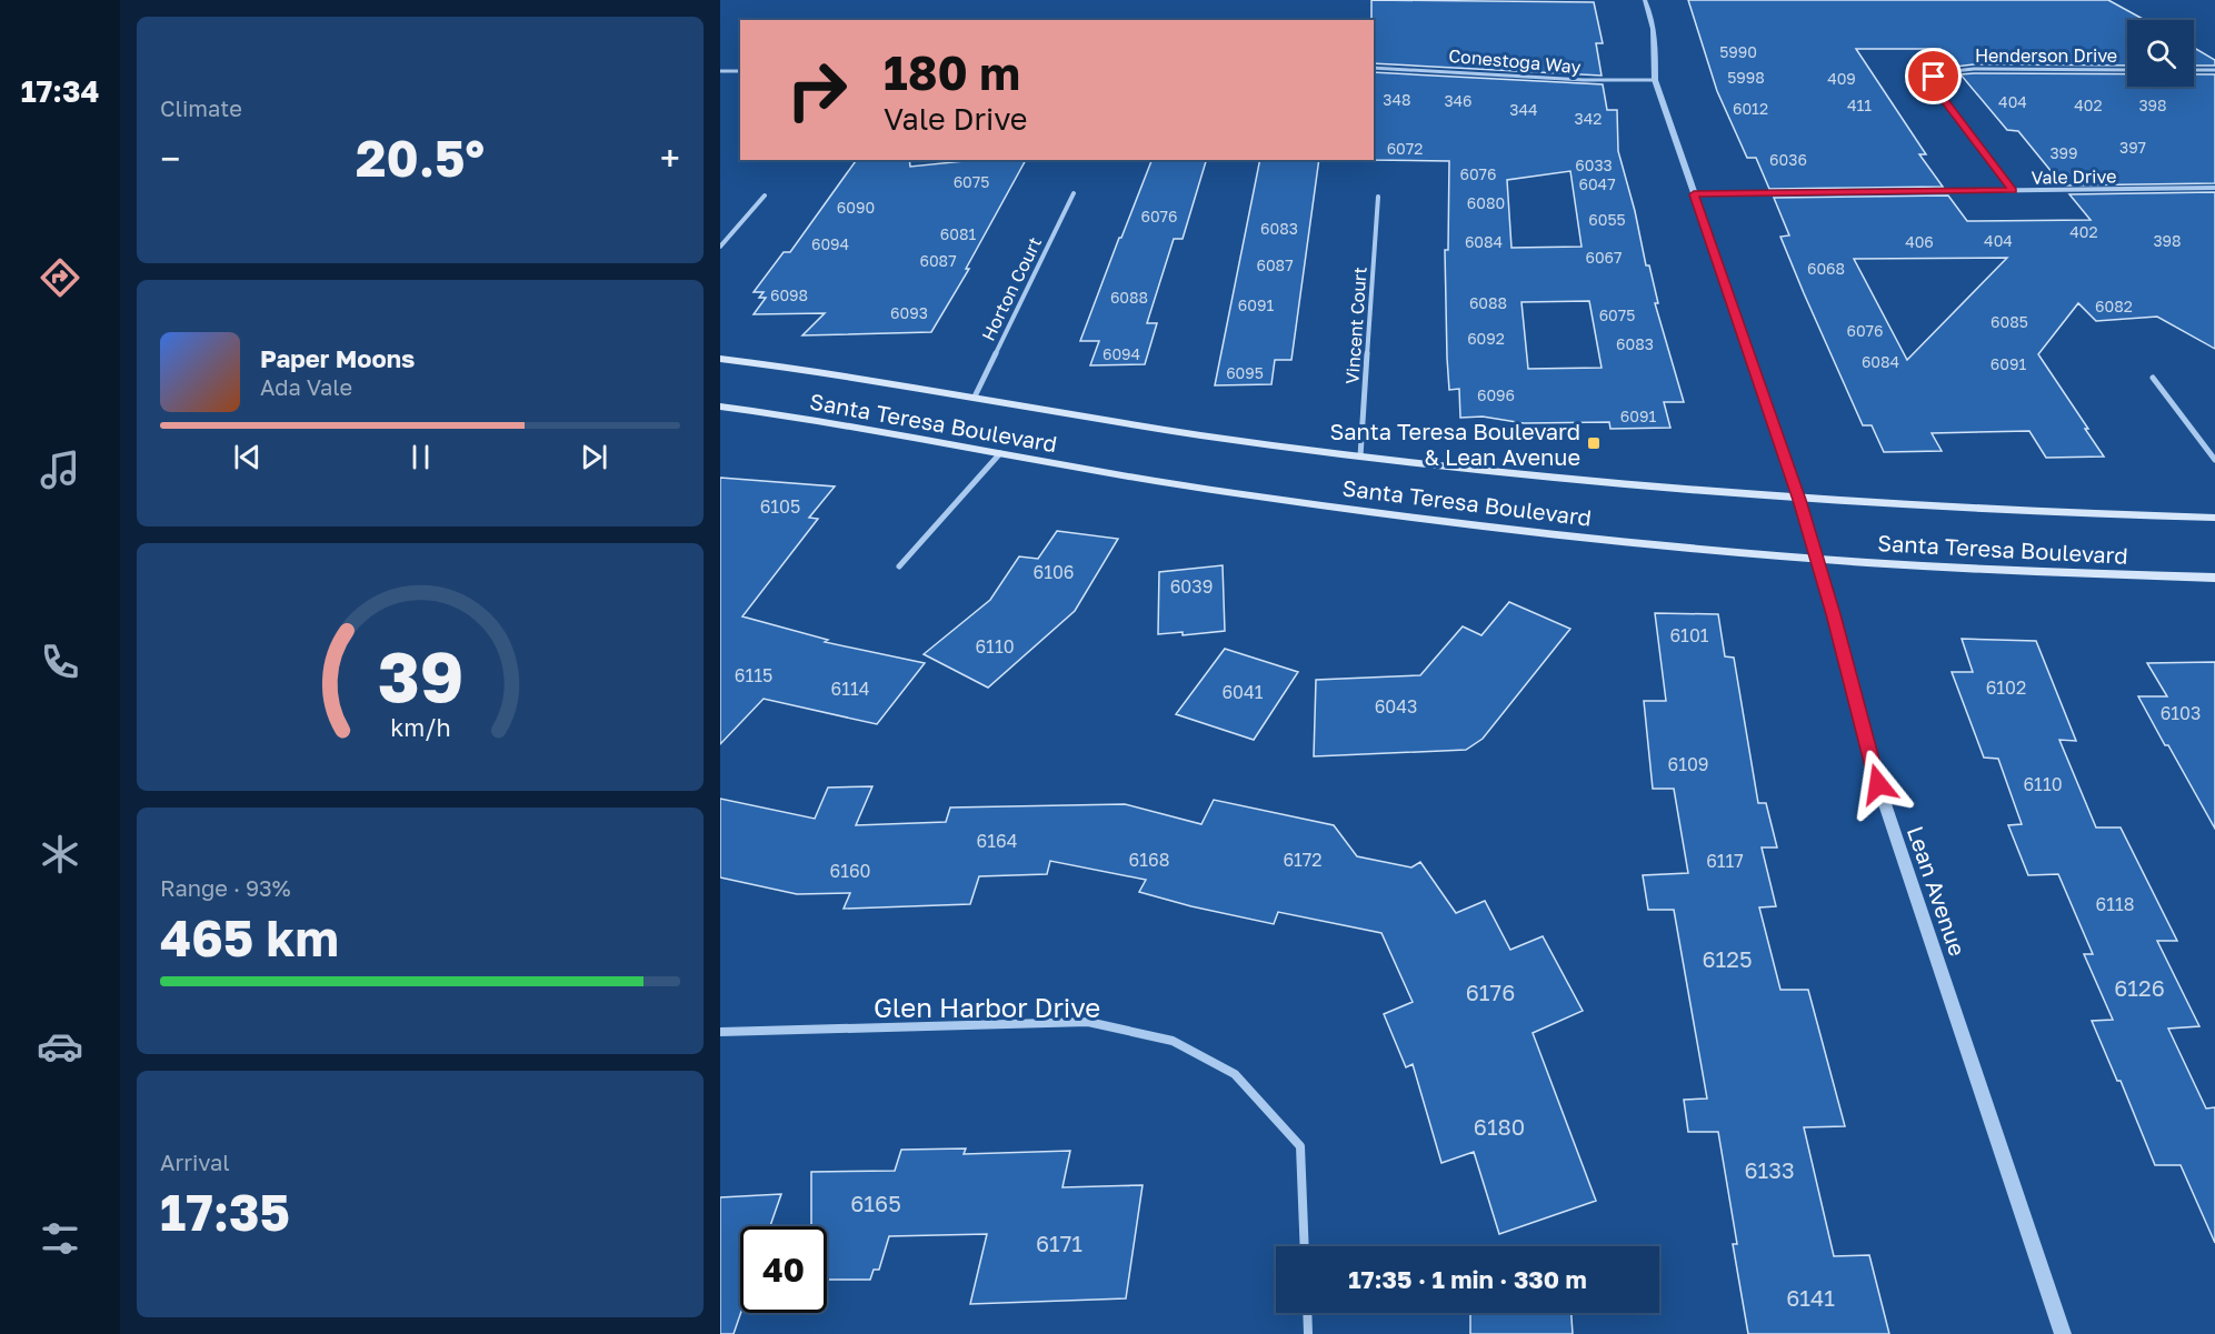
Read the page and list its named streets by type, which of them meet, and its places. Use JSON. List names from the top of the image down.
{
  "streets": {
    "main road": ["Santa Teresa Boulevard"],
    "street": [
      "Henderson Drive",
      "Conestoga Way",
      "Vale Drive",
      "Horton Court",
      "Vincent Court",
      "Lean Avenue",
      "Glen Harbor Drive"
    ]
  },
  "crossings": [
    ["Henderson Drive", "Vale Drive"],
    ["Conestoga Way", "Lean Avenue"],
    ["Vale Drive", "Lean Avenue"],
    ["Horton Court", "Santa Teresa Boulevard"],
    ["Vincent Court", "Santa Teresa Boulevard"],
    ["Santa Teresa Boulevard", "Lean Avenue"]
  ],
  "places": {
    "transit": ["Santa Teresa Boulevard & Lean Avenue"]
  },
  "house_numbers": [
    "5990",
    "5998",
    "409",
    "348",
    "346",
    "404",
    "411",
    "402",
    "398",
    "6012",
    "344",
    "342",
    "397",
    "6072",
    "399",
    "6036",
    "6033",
    "6076",
    "6075",
    "6047",
    "6080",
    "6090",
    "6076",
    "6055",
    "6083",
    "402",
    "6081",
    "404",
    "398",
    "6084",
    "406",
    "6094",
    "6067",
    "6087",
    "6087",
    "6068",
    "6098",
    "6088",
    "6088",
    "6091",
    "6082",
    "6093",
    "6075",
    "6085",
    "6076",
    "6092",
    "6083",
    "6094",
    "6084",
    "6091",
    "6095",
    "6096",
    "6091",
    "6105",
    "6106",
    "6039",
    "6101",
    "6110",
    "6115",
    "6102",
    "6114",
    "6041",
    "6043",
    "6103",
    "6109",
    "6110",
    "6164",
    "6168",
    "6172",
    "6117",
    "6160",
    "6118",
    "6125",
    "6126",
    "6176",
    "6180",
    "6133",
    "6165",
    "6171",
    "6141"
  ],
  "page": {
    "tabs": "17:34",
    "tile": [
      "Climate",
      ["Range · 93%", "465 km"],
      ["Arrival", "17:35"]
    ],
    "turn": ["180 m", "Vale Drive"],
    "heat": ["−", "20.5°", "+"],
    "song": ["Paper Moons", "Ada Vale"],
    "limit": "40",
    "trip": "17:35 · 1 min · 330 m",
    "gauge": ["39", "km/h"]
  }
}
